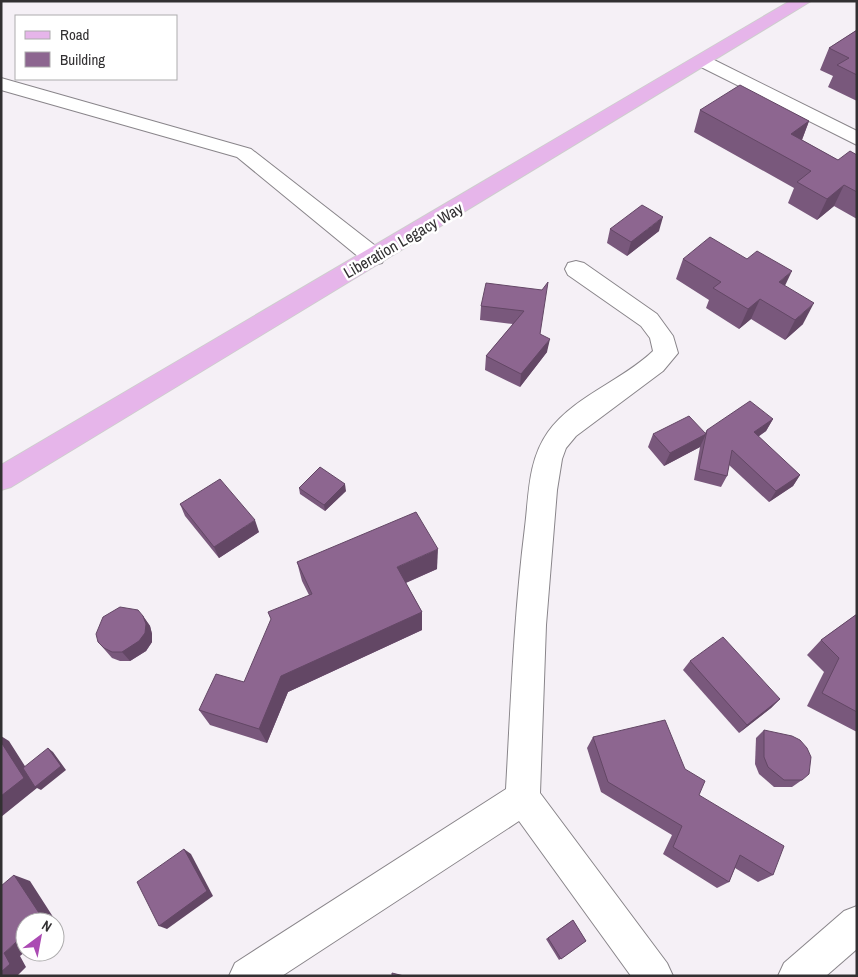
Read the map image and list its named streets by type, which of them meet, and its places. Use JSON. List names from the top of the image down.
{
  "streets": {
    "main road": ["Liberation Legacy Way"]
  },
  "legend": ["Road", "Building"],
  "north": "top right"
}
